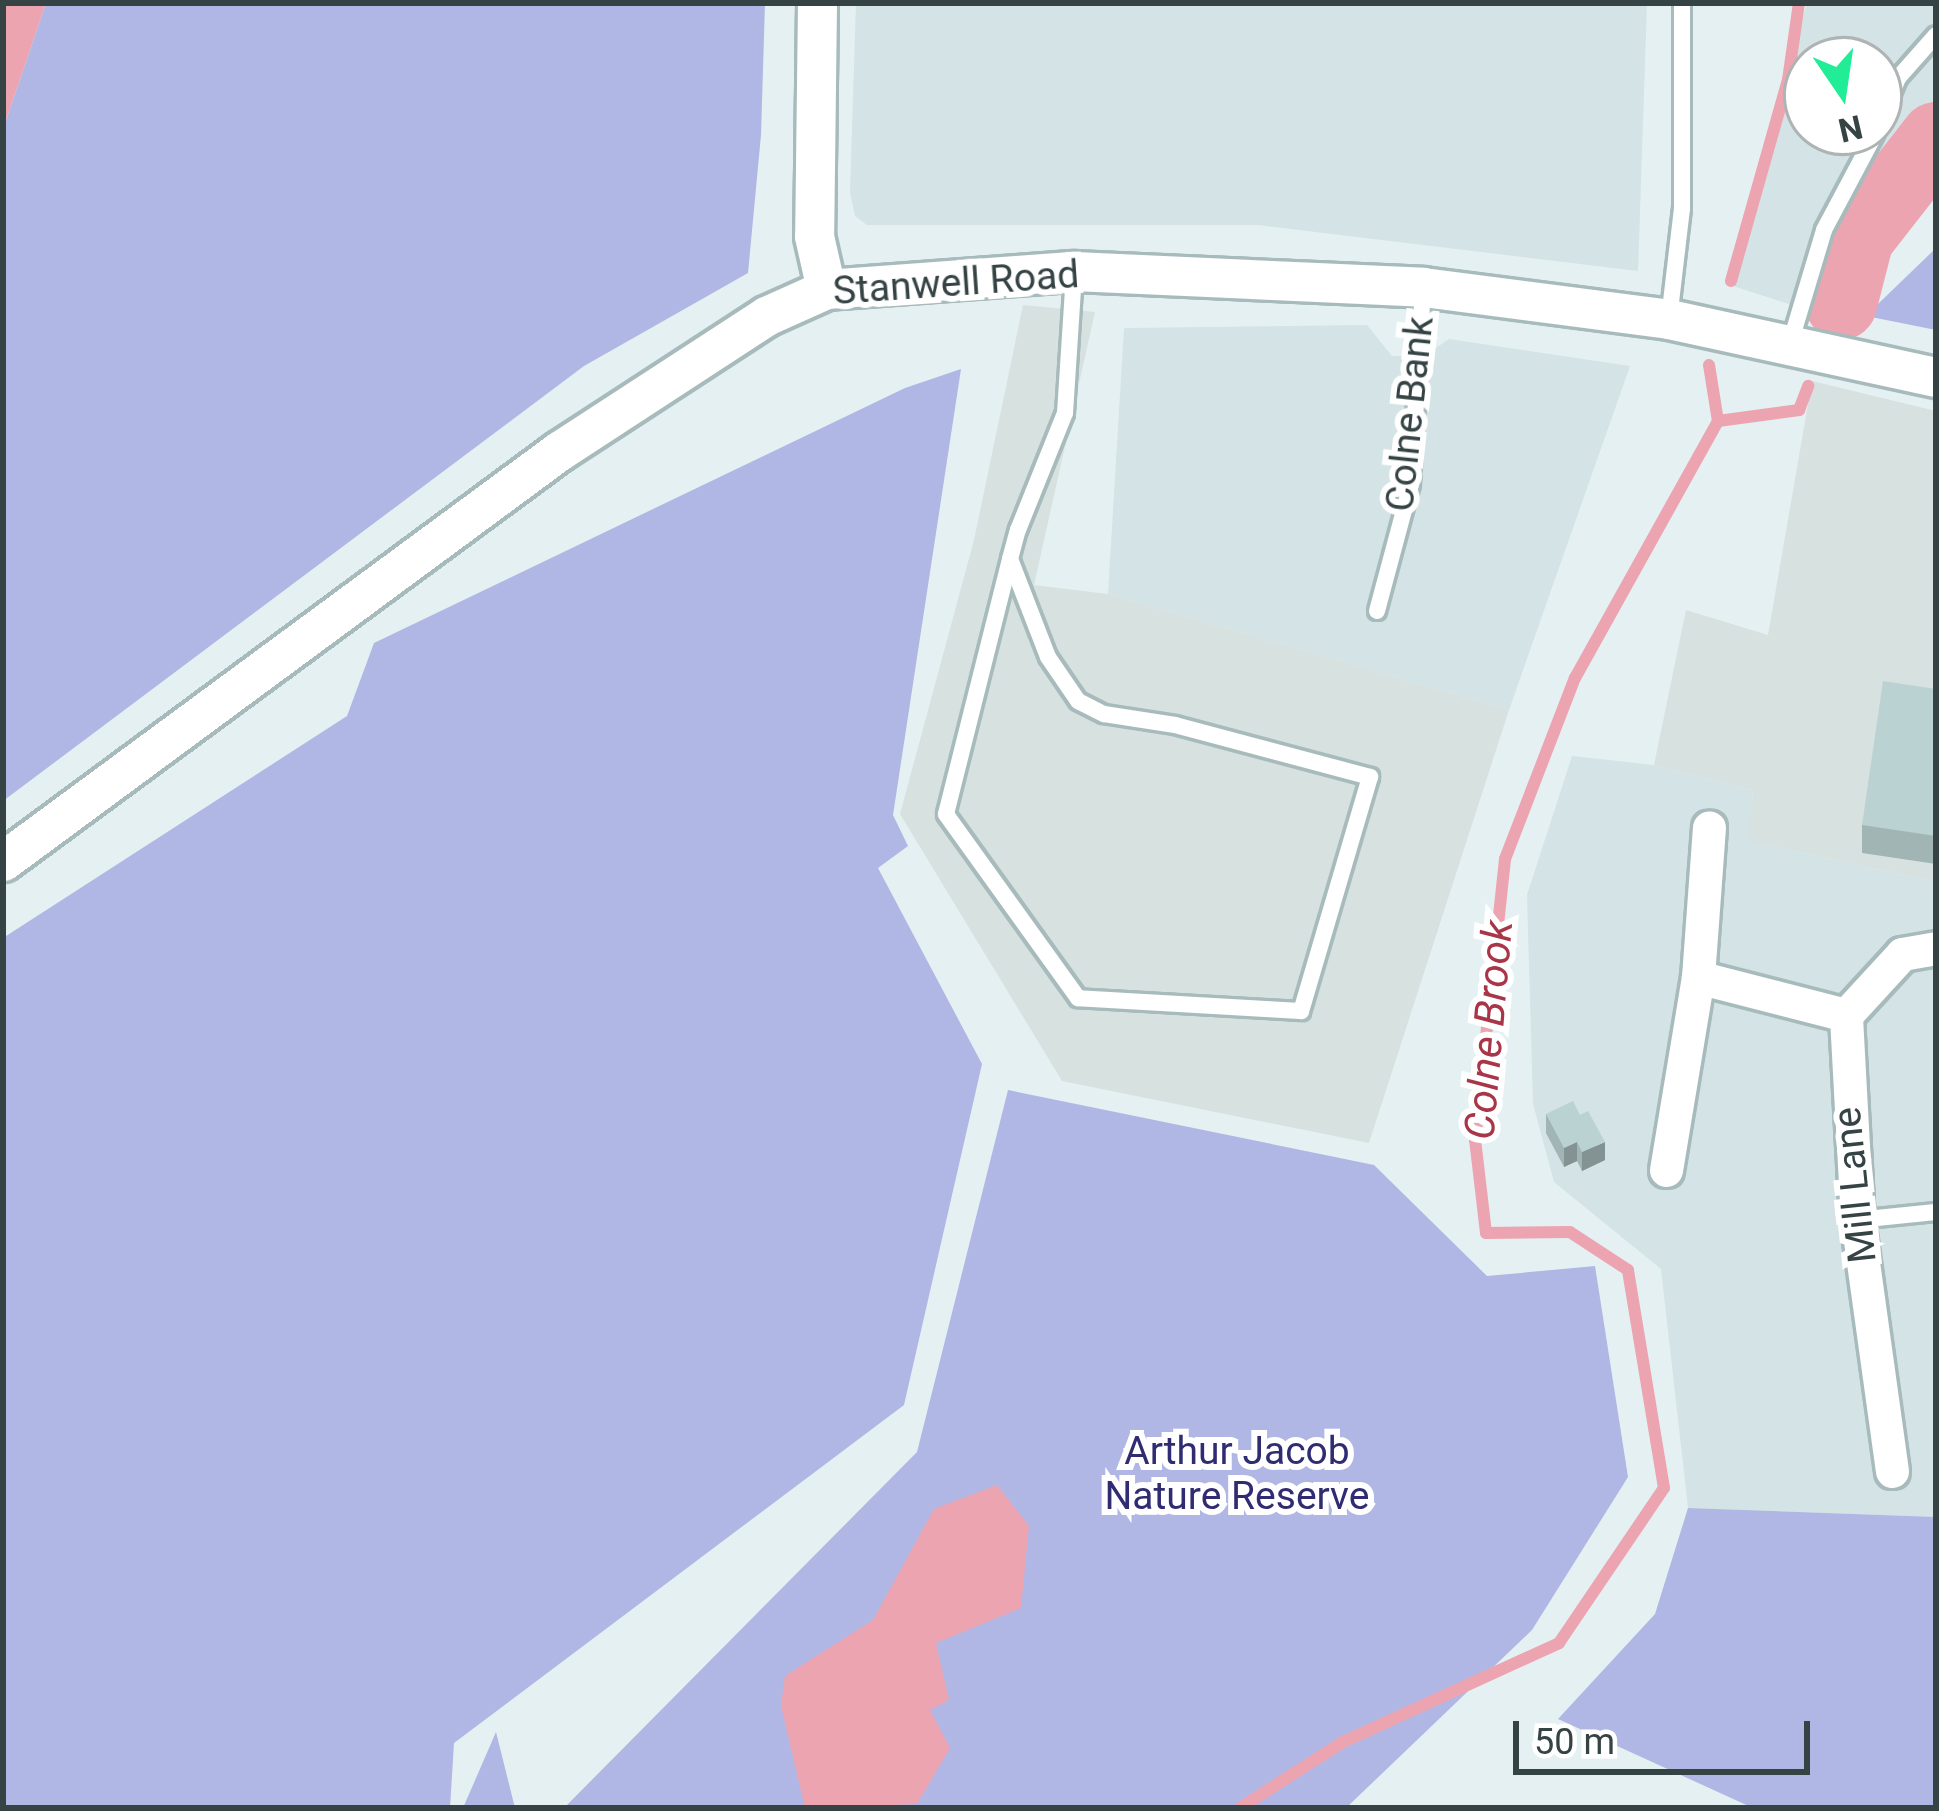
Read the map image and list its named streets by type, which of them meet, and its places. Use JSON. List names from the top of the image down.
{
  "streets": {
    "street": ["Stanwell Road", "Mill Lane"],
    "lane": ["Colne Bank"]
  },
  "crossings": [
    ["Stanwell Road", "Colne Bank"]
  ],
  "water": ["Colne Brook"],
  "parks": ["Arthur Jacob Nature Reserve"],
  "scale_bar": "50 m",
  "north": "bottom"
}
